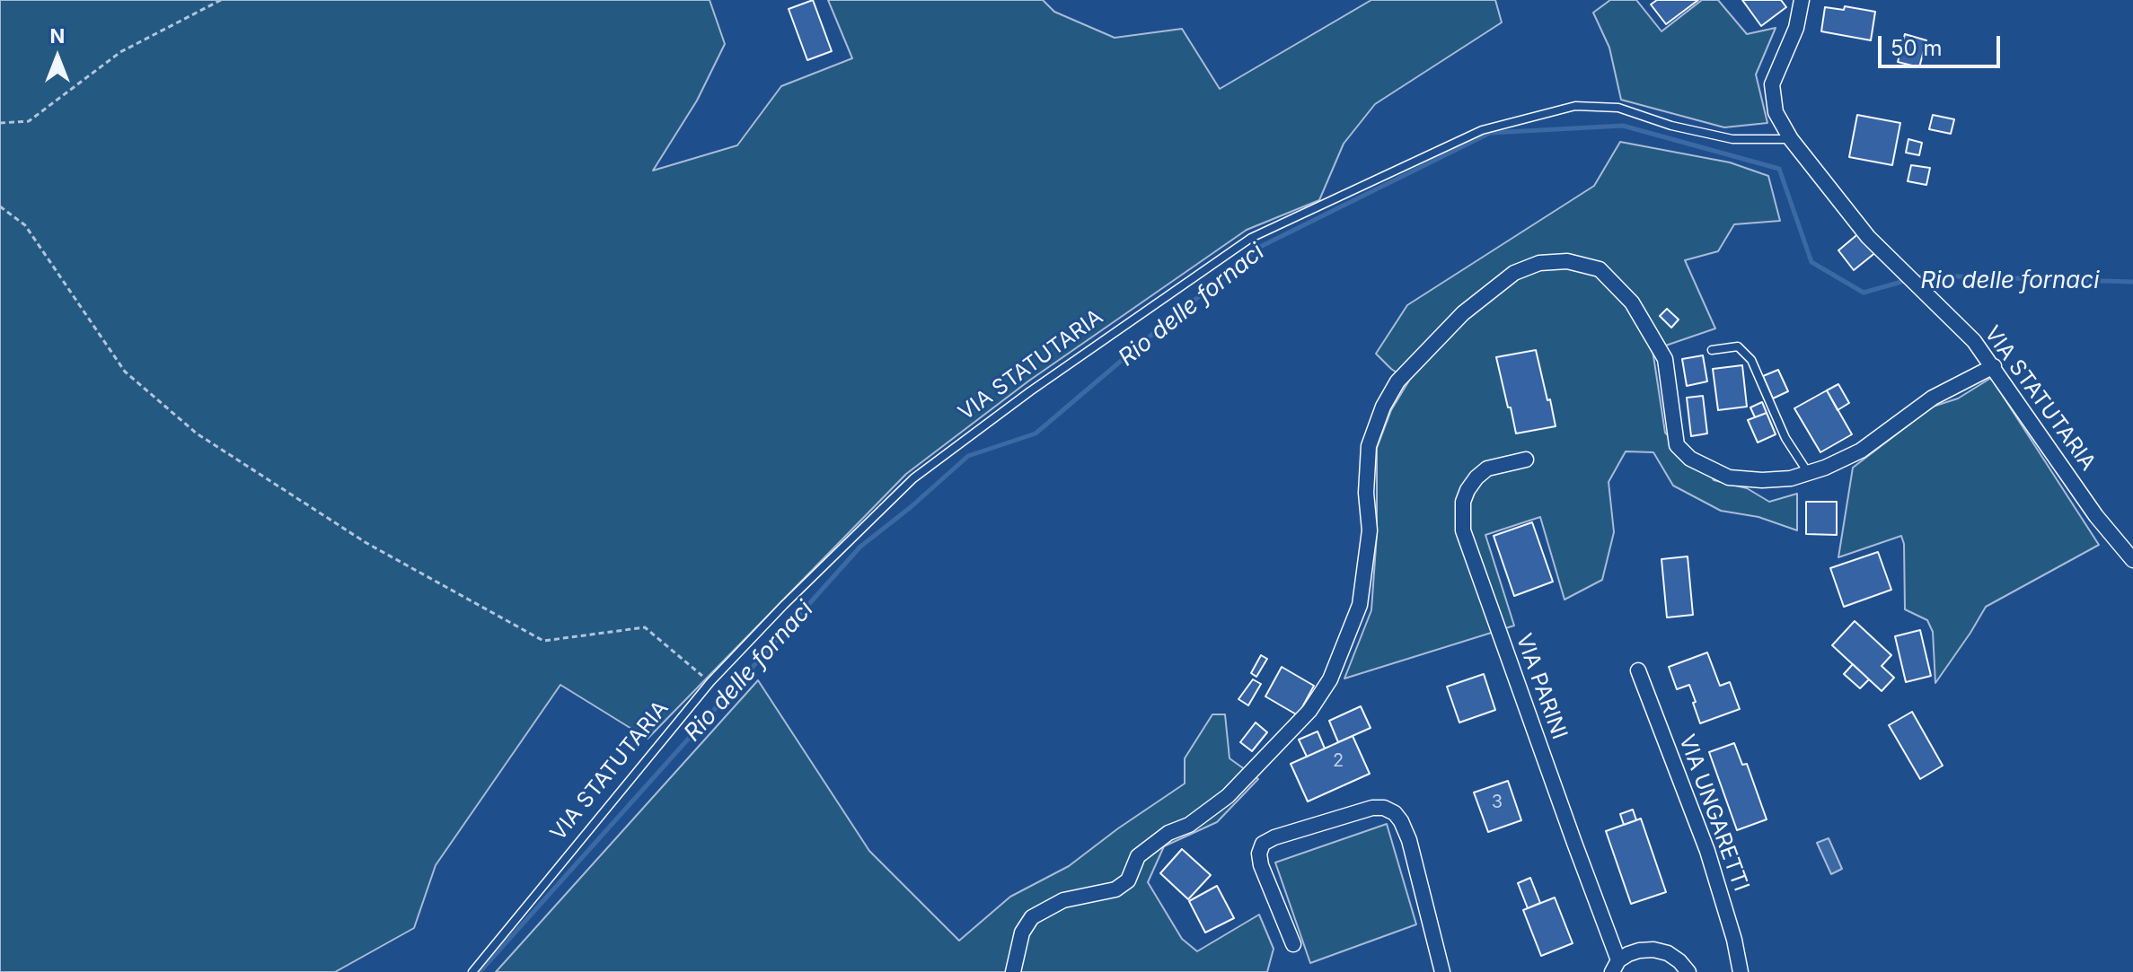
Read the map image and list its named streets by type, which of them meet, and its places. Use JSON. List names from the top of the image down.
{
  "streets": {
    "street": ["VIA STATUTARIA", "VIA PARINI", "VIA UNGARETTI"]
  },
  "water": ["Rio delle fornaci"],
  "house_numbers": ["2", "3"],
  "scale_bar": "50 m",
  "north": "top"
}
